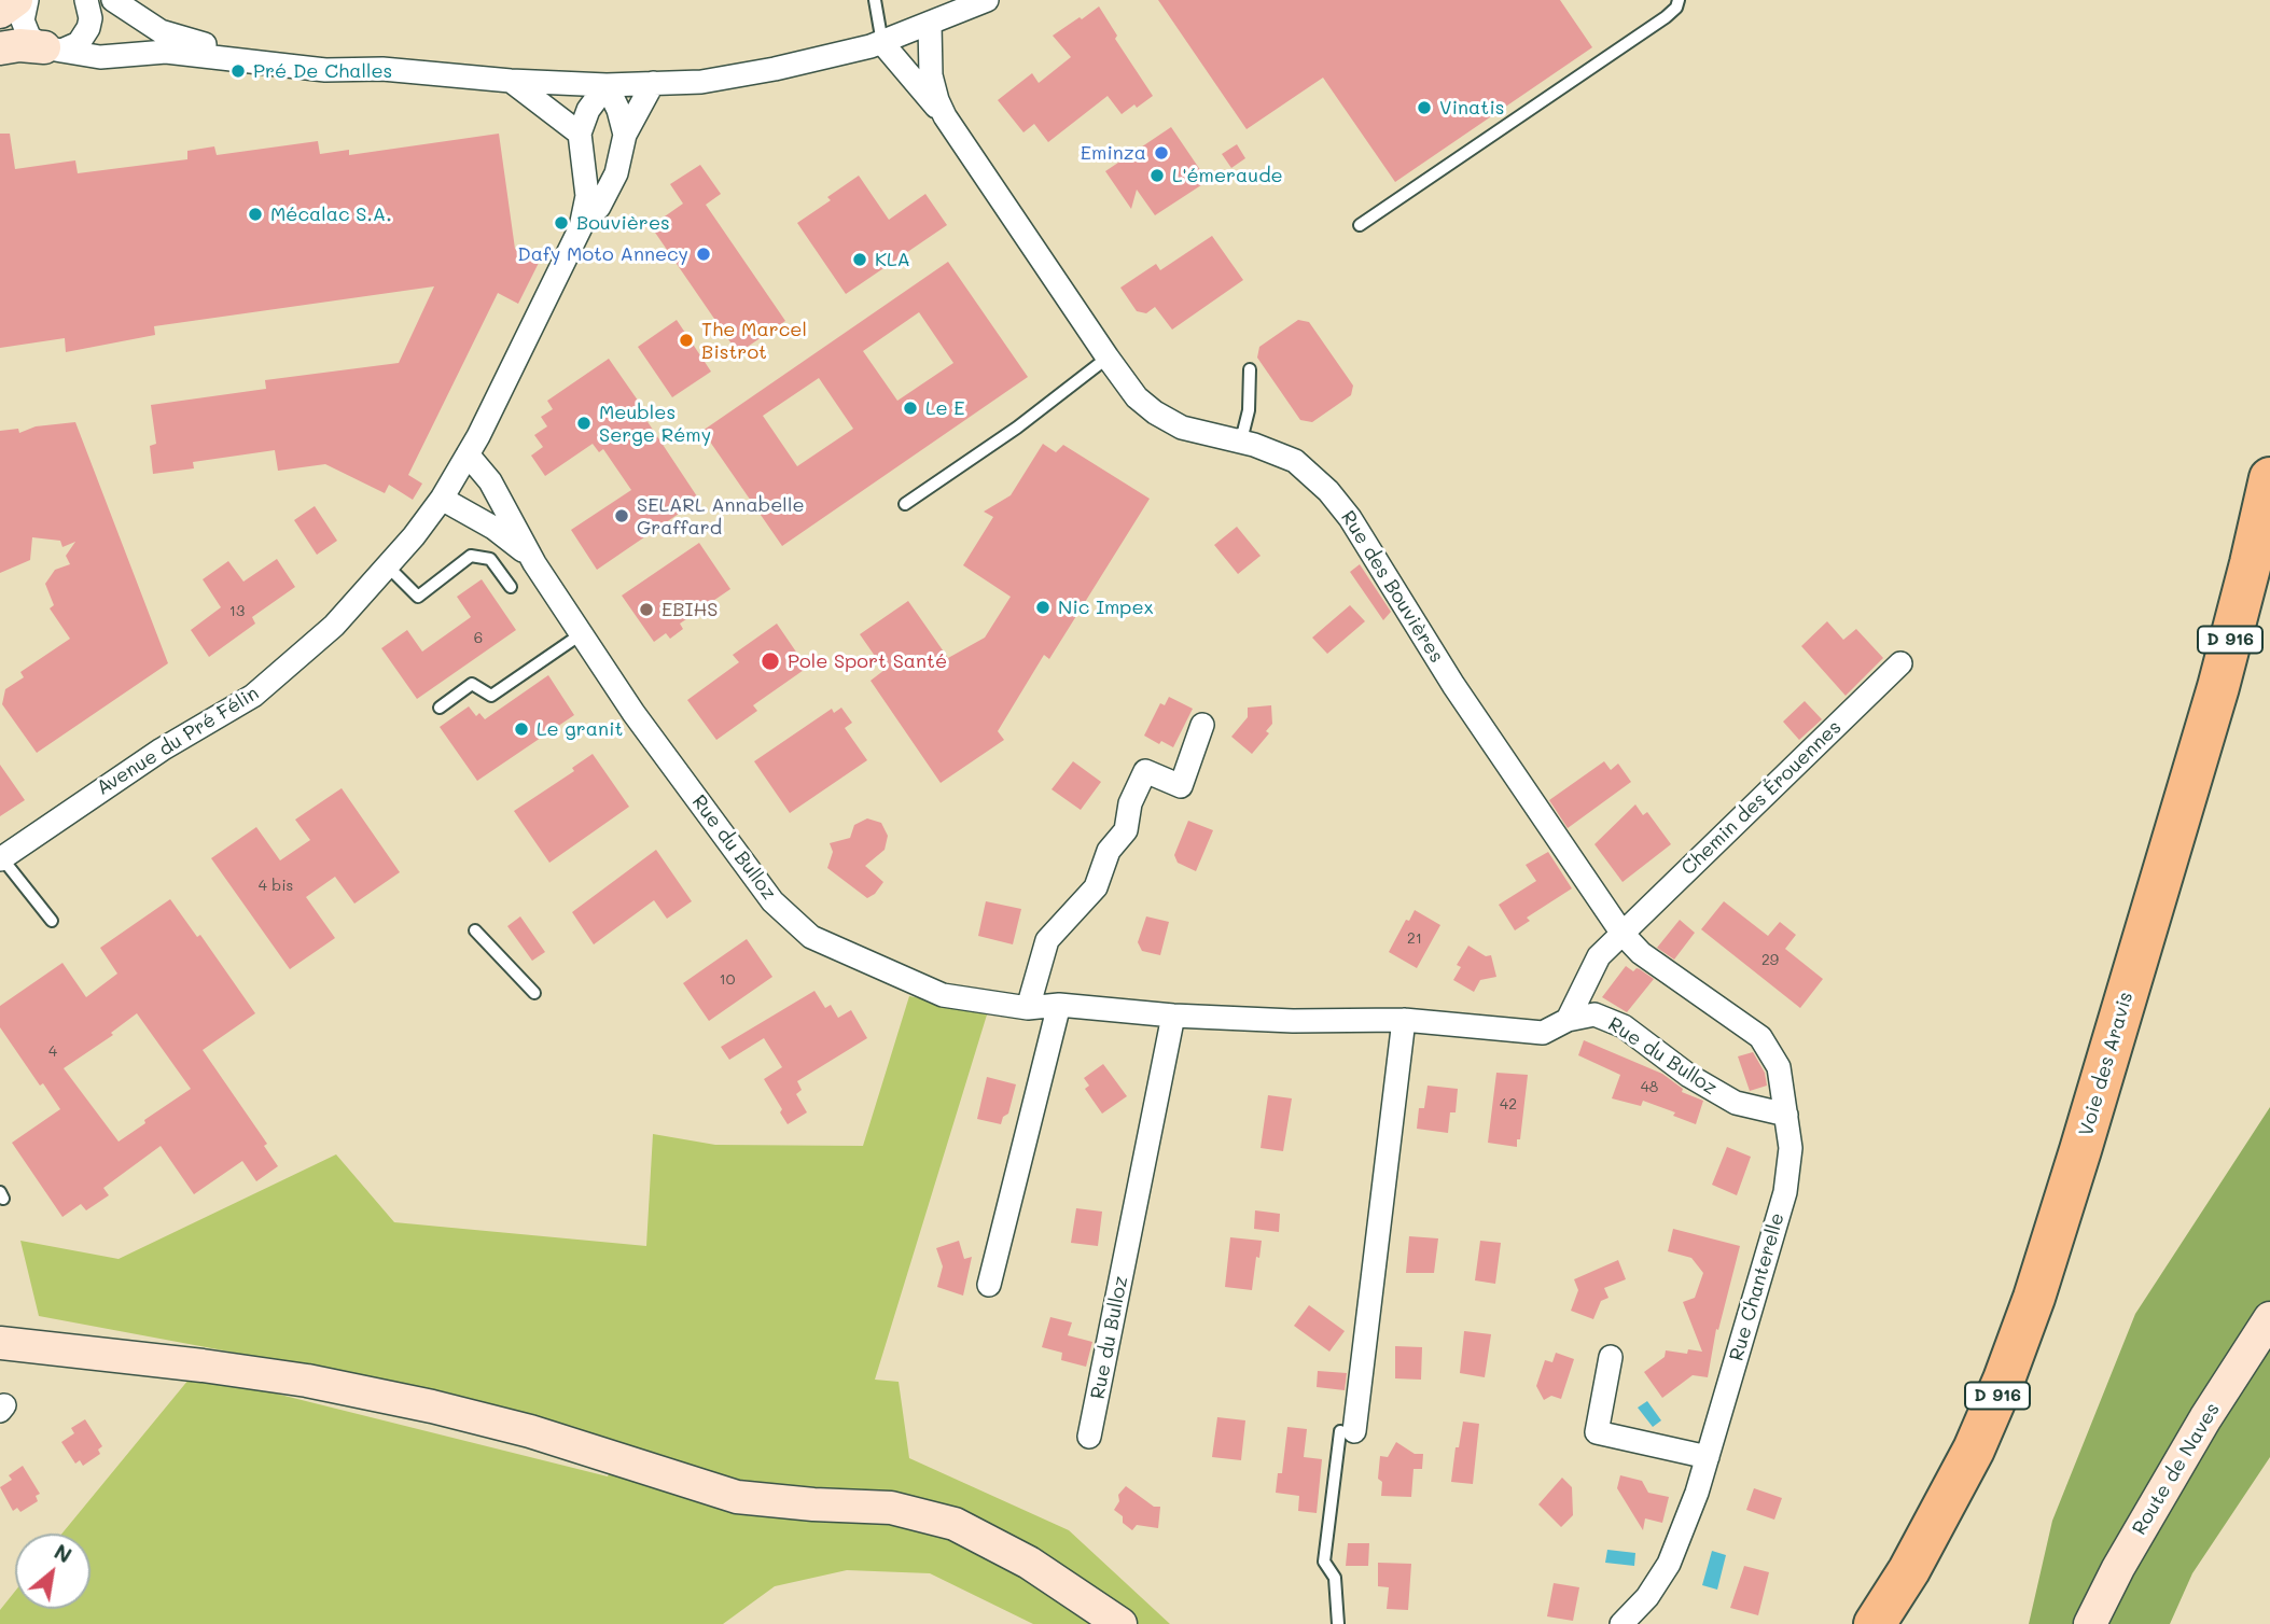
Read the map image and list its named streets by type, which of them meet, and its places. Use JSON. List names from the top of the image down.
{
  "streets": {
    "highway": ["D 916", "Voie des Aravis"],
    "main road": ["Route de Naves"],
    "street": [
      "Rue des Bouvières",
      "Avenue du Pré Félin",
      "Chemin des Érouennes",
      "Rue du Bulloz",
      "Rue Chanterelle"
    ]
  },
  "crossings": [
    ["Rue des Bouvières", "Chemin des Érouennes"],
    ["Rue des Bouvières", "Rue du Bulloz"],
    ["Rue des Bouvières", "Rue Chanterelle"],
    ["Avenue du Pré Félin", "Rue du Bulloz"],
    ["Chemin des Érouennes", "Rue du Bulloz"],
    ["Rue du Bulloz", "Rue Chanterelle"]
  ],
  "places": [
    "Pré De Challes",
    "Vinatis",
    "Eminza",
    "L'émeraude",
    "Mécalac S.A.",
    "Bouvières",
    "Dafy Moto Annecy",
    "KLA",
    "The Marcel Bistrot",
    "Le E",
    "Meubles Serge Rémy",
    "SELARL Annabelle Graffard",
    "Nic Impex",
    "EBIHS",
    "Pole Sport Santé",
    "Le granit"
  ],
  "house_numbers": [
    "13",
    "6",
    "4 bis",
    "21",
    "29",
    "10",
    "4",
    "48",
    "42"
  ],
  "north": "top right"
}
